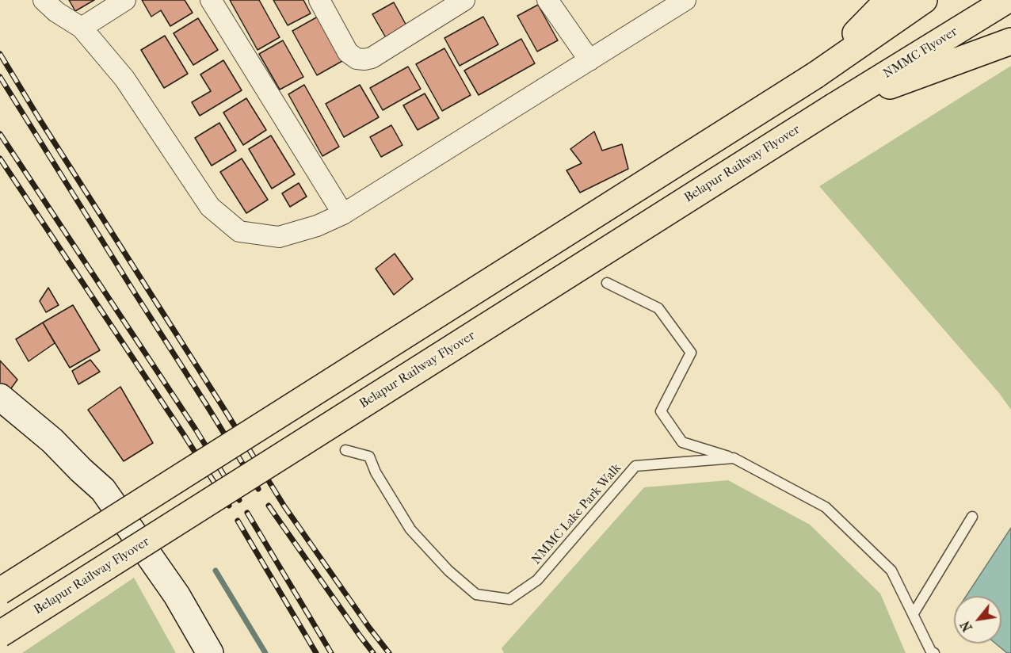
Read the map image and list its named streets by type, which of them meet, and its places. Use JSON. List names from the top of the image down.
{
  "streets": {
    "highway": ["NMMC Flyover", "Belapur Railway Flyover"],
    "lane": ["NMMC Lake Park Walk"]
  },
  "crossings": [
    ["NMMC Flyover", "Belapur Railway Flyover"]
  ],
  "north": "bottom left"
}
